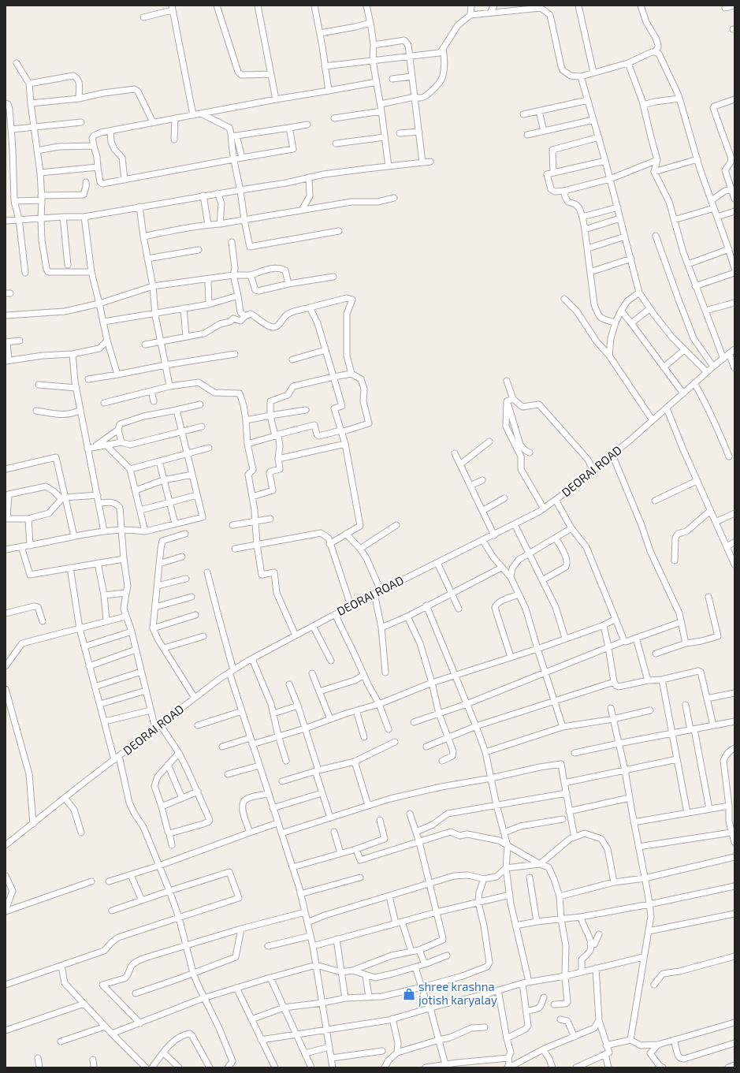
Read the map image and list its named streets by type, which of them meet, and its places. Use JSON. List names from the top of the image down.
{
  "streets": {
    "street": ["DEORAI ROAD"]
  },
  "places": {
    "shop": ["shree krashna jotish karyalay"]
  }
}
